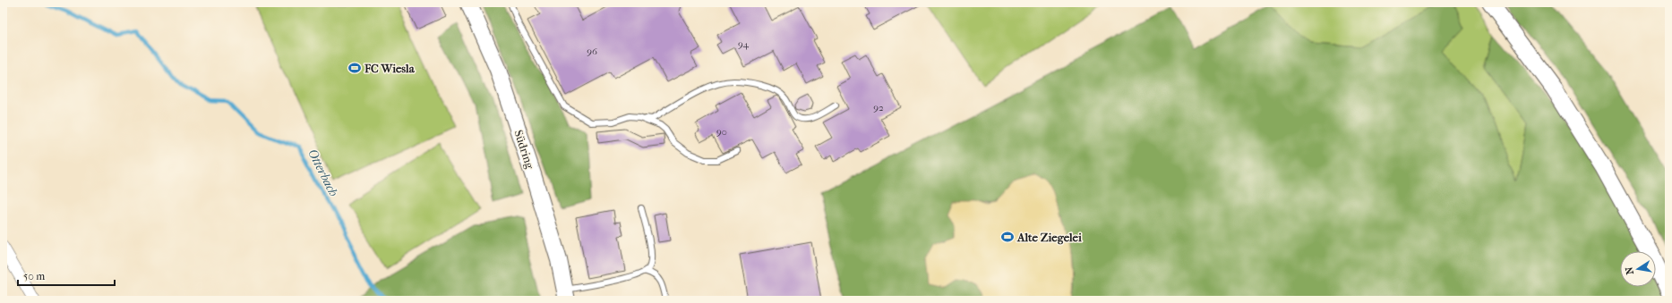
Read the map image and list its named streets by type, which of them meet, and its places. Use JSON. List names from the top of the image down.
{
  "streets": {
    "main road": ["Südring"]
  },
  "water": ["Otterbach"],
  "places": {
    "sports": ["FC Wiesla", "Alte Ziegelei"]
  },
  "house_numbers": [
    "94",
    "96",
    "92",
    "90"
  ],
  "scale_bar": "50 m",
  "north": "left"
}
